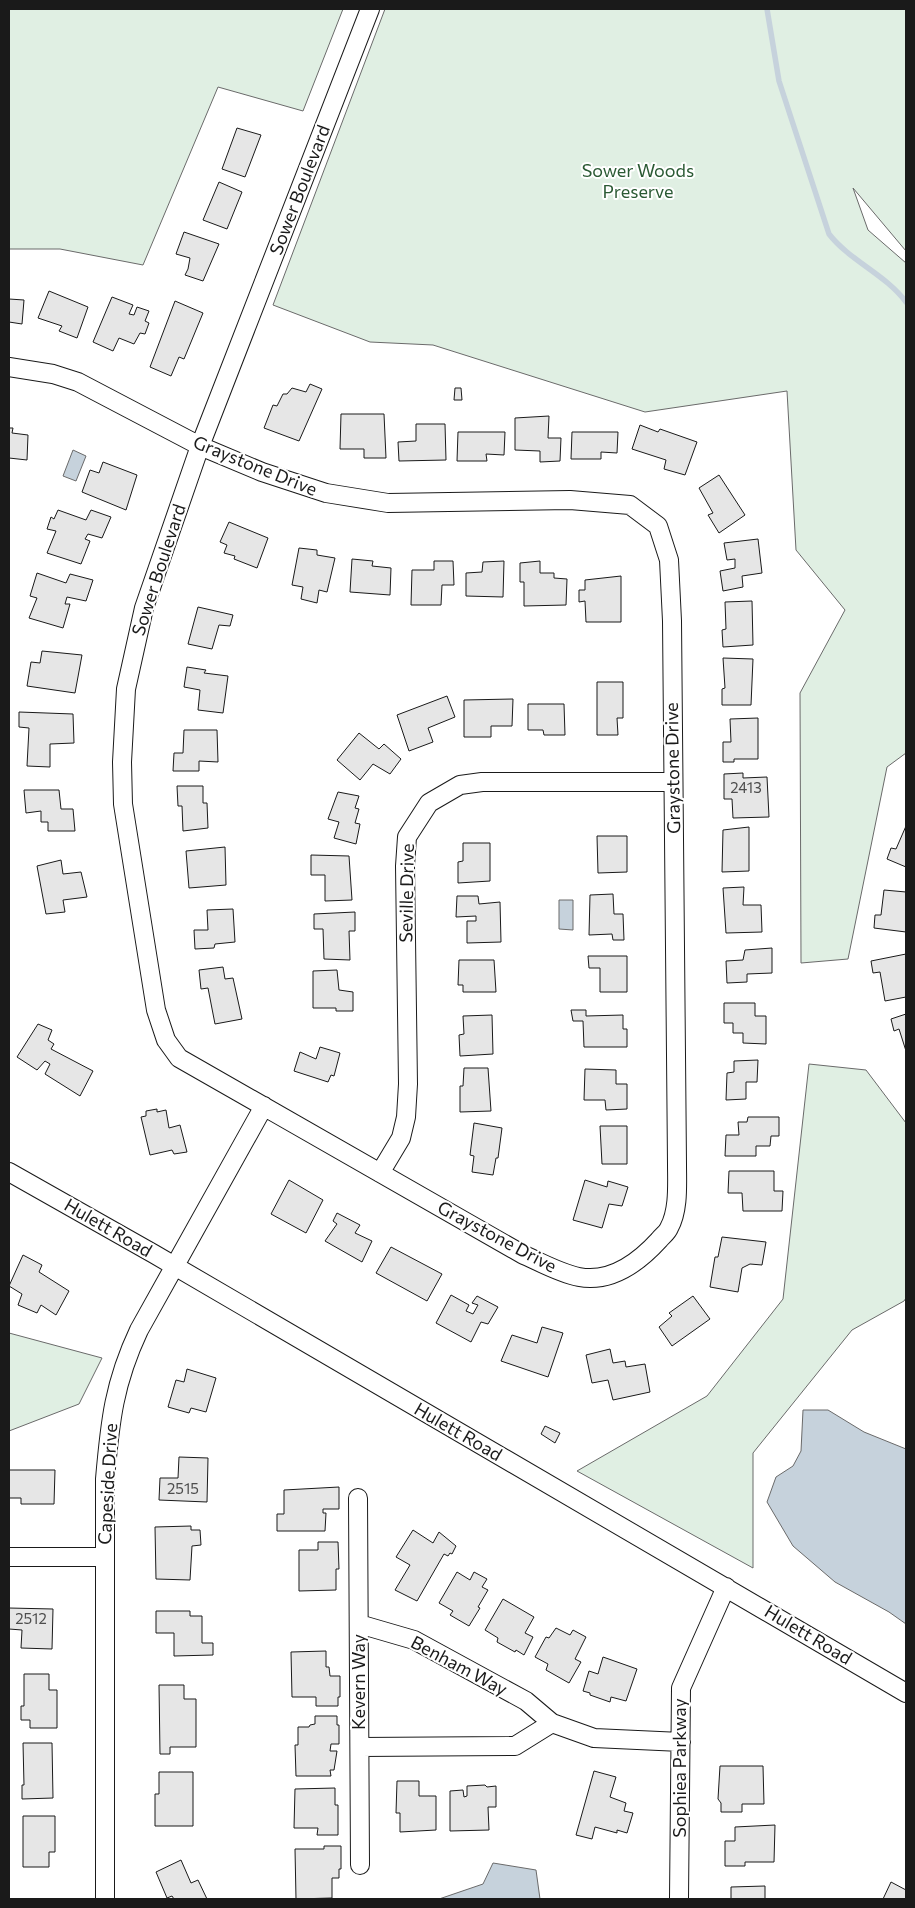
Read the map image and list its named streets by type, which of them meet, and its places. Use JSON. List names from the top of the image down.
{
  "streets": {
    "street": [
      "Sower Boulevard",
      "Graystone Drive",
      "Seville Drive",
      "Hulett Road",
      "Capeside Drive",
      "Benham Way",
      "Kevern Way",
      "Sophiea Parkway"
    ]
  },
  "crossings": [
    ["Sower Boulevard", "Graystone Drive"],
    ["Sower Boulevard", "Capeside Drive"],
    ["Graystone Drive", "Seville Drive"],
    ["Graystone Drive", "Capeside Drive"],
    ["Hulett Road", "Capeside Drive"],
    ["Hulett Road", "Sophiea Parkway"],
    ["Benham Way", "Kevern Way"],
    ["Benham Way", "Sophiea Parkway"]
  ],
  "parks": ["Sower Woods Preserve"],
  "house_numbers": ["2413", "2515", "2512"]
}
